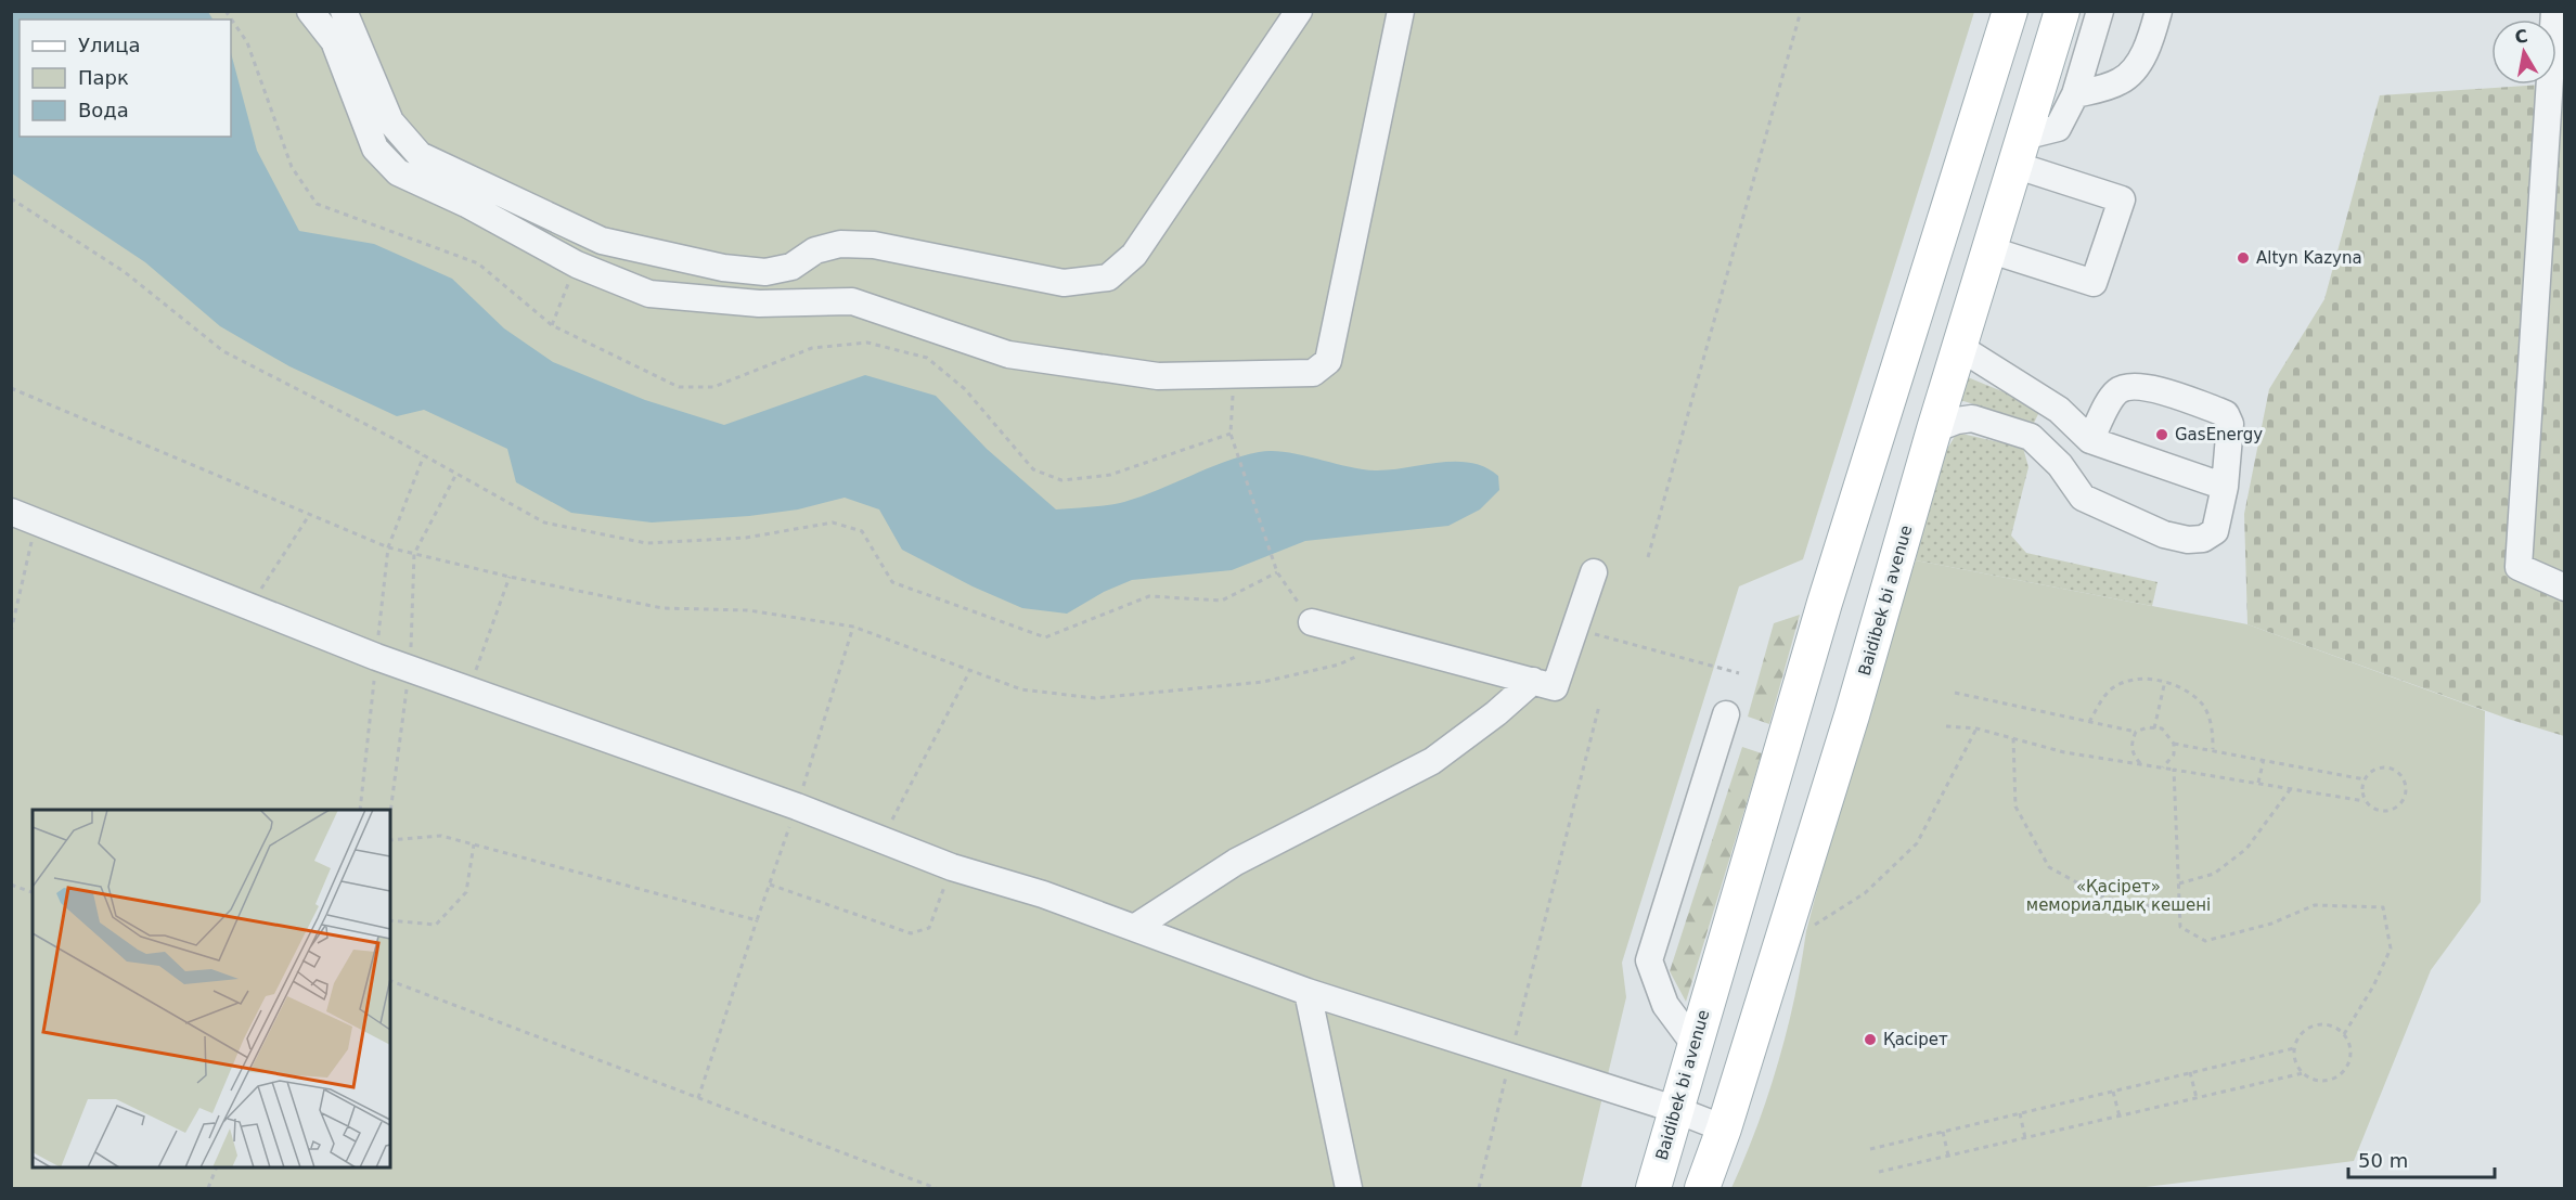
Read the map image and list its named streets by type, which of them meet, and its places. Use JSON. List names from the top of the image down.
{
  "streets": {
    "main road": ["Baidibek bi avenue"]
  },
  "parks": ["«Қасірет» мемориалдық кешені"],
  "places": ["Altyn Kazyna", "GasEnergy", "Қасірет"],
  "legend": ["Улица", "Парк", "Вода"],
  "scale_bar": "50 m",
  "north": "top"
}
